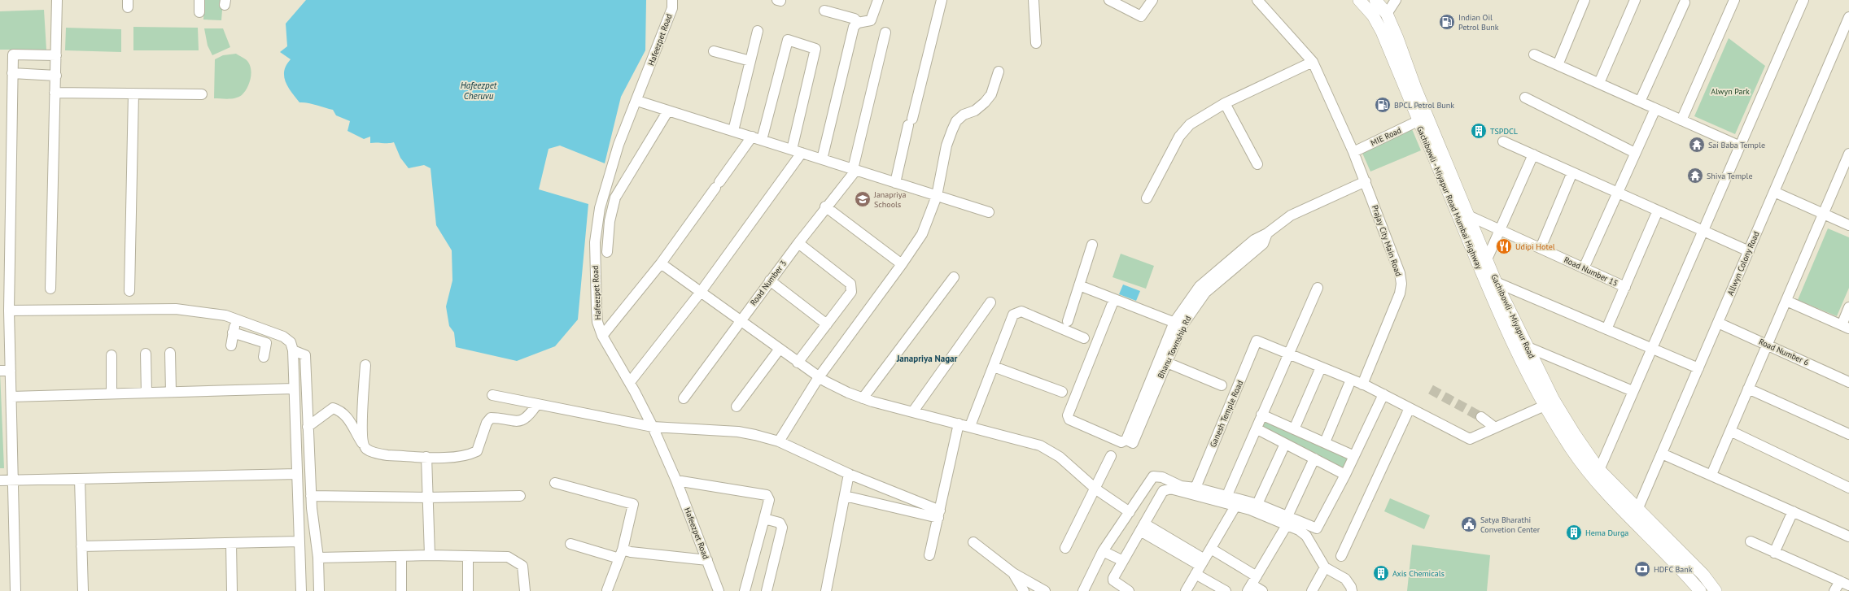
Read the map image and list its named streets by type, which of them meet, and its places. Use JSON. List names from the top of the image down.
{
  "streets": {
    "main road": ["Gachibowli - Miyapur Road Mumbai Highway", "Gachibowli - Miyapur Road"],
    "street": [
      "Hafeezpet Road",
      "MIE Road",
      "Prajay City Main Road",
      "Allwyn Colony Road",
      "Road Number 15",
      "Road Number 3",
      "Bhanu Township Rd",
      "Road Number 6",
      "Ganesh Temple Road"
    ]
  },
  "crossings": [
    ["MIE Road", "Gachibowli - Miyapur Road Mumbai Highway"],
    ["MIE Road", "Prajay City Main Road"],
    ["Prajay City Main Road", "Bhanu Township Rd"],
    ["Allwyn Colony Road", "Gachibowli - Miyapur Road"],
    ["Allwyn Colony Road", "Road Number 6"],
    ["Road Number 15", "Gachibowli - Miyapur Road"]
  ],
  "districts": ["Janapriya Nagar"],
  "water": ["Hafeezpet Cheruvu"],
  "parks": ["Alwyn Park"],
  "places": {
    "fuel station": ["Indian Oil Petrol Bunk", "BPCL Petrol Bunk"],
    "building": ["TSPDCL", "Hema Durga", "Axis Chemicals"],
    "temple": ["Sai Baba Temple", "Shiva Temple"],
    "school or university": ["Janapriya Schools"],
    "restaurant": ["Udipi Hotel"],
    "public building": ["Satya Bharathi Convetion Center"],
    "bank": ["HDFC Bank"]
  }
}
